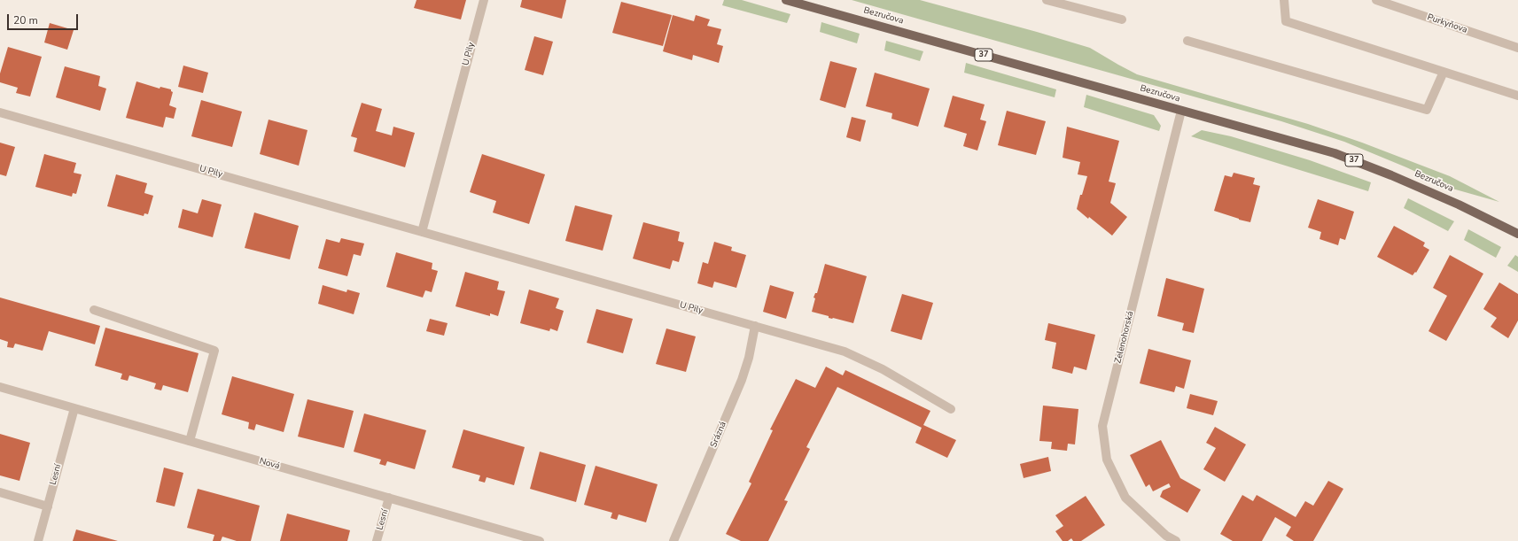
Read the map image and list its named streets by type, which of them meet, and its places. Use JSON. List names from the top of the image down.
{
  "streets": {
    "main road": ["Bezručova", "37"],
    "street": [
      "Purkyňova",
      "U Pily",
      "Zelenohorská",
      "Srázná",
      "Nová",
      "Lesní"
    ]
  },
  "crossings": [
    ["Bezručova", "Zelenohorská"],
    ["U Pily", "Srázná"],
    ["Nová", "Lesní"]
  ],
  "scale_bar": "20 m"
}
